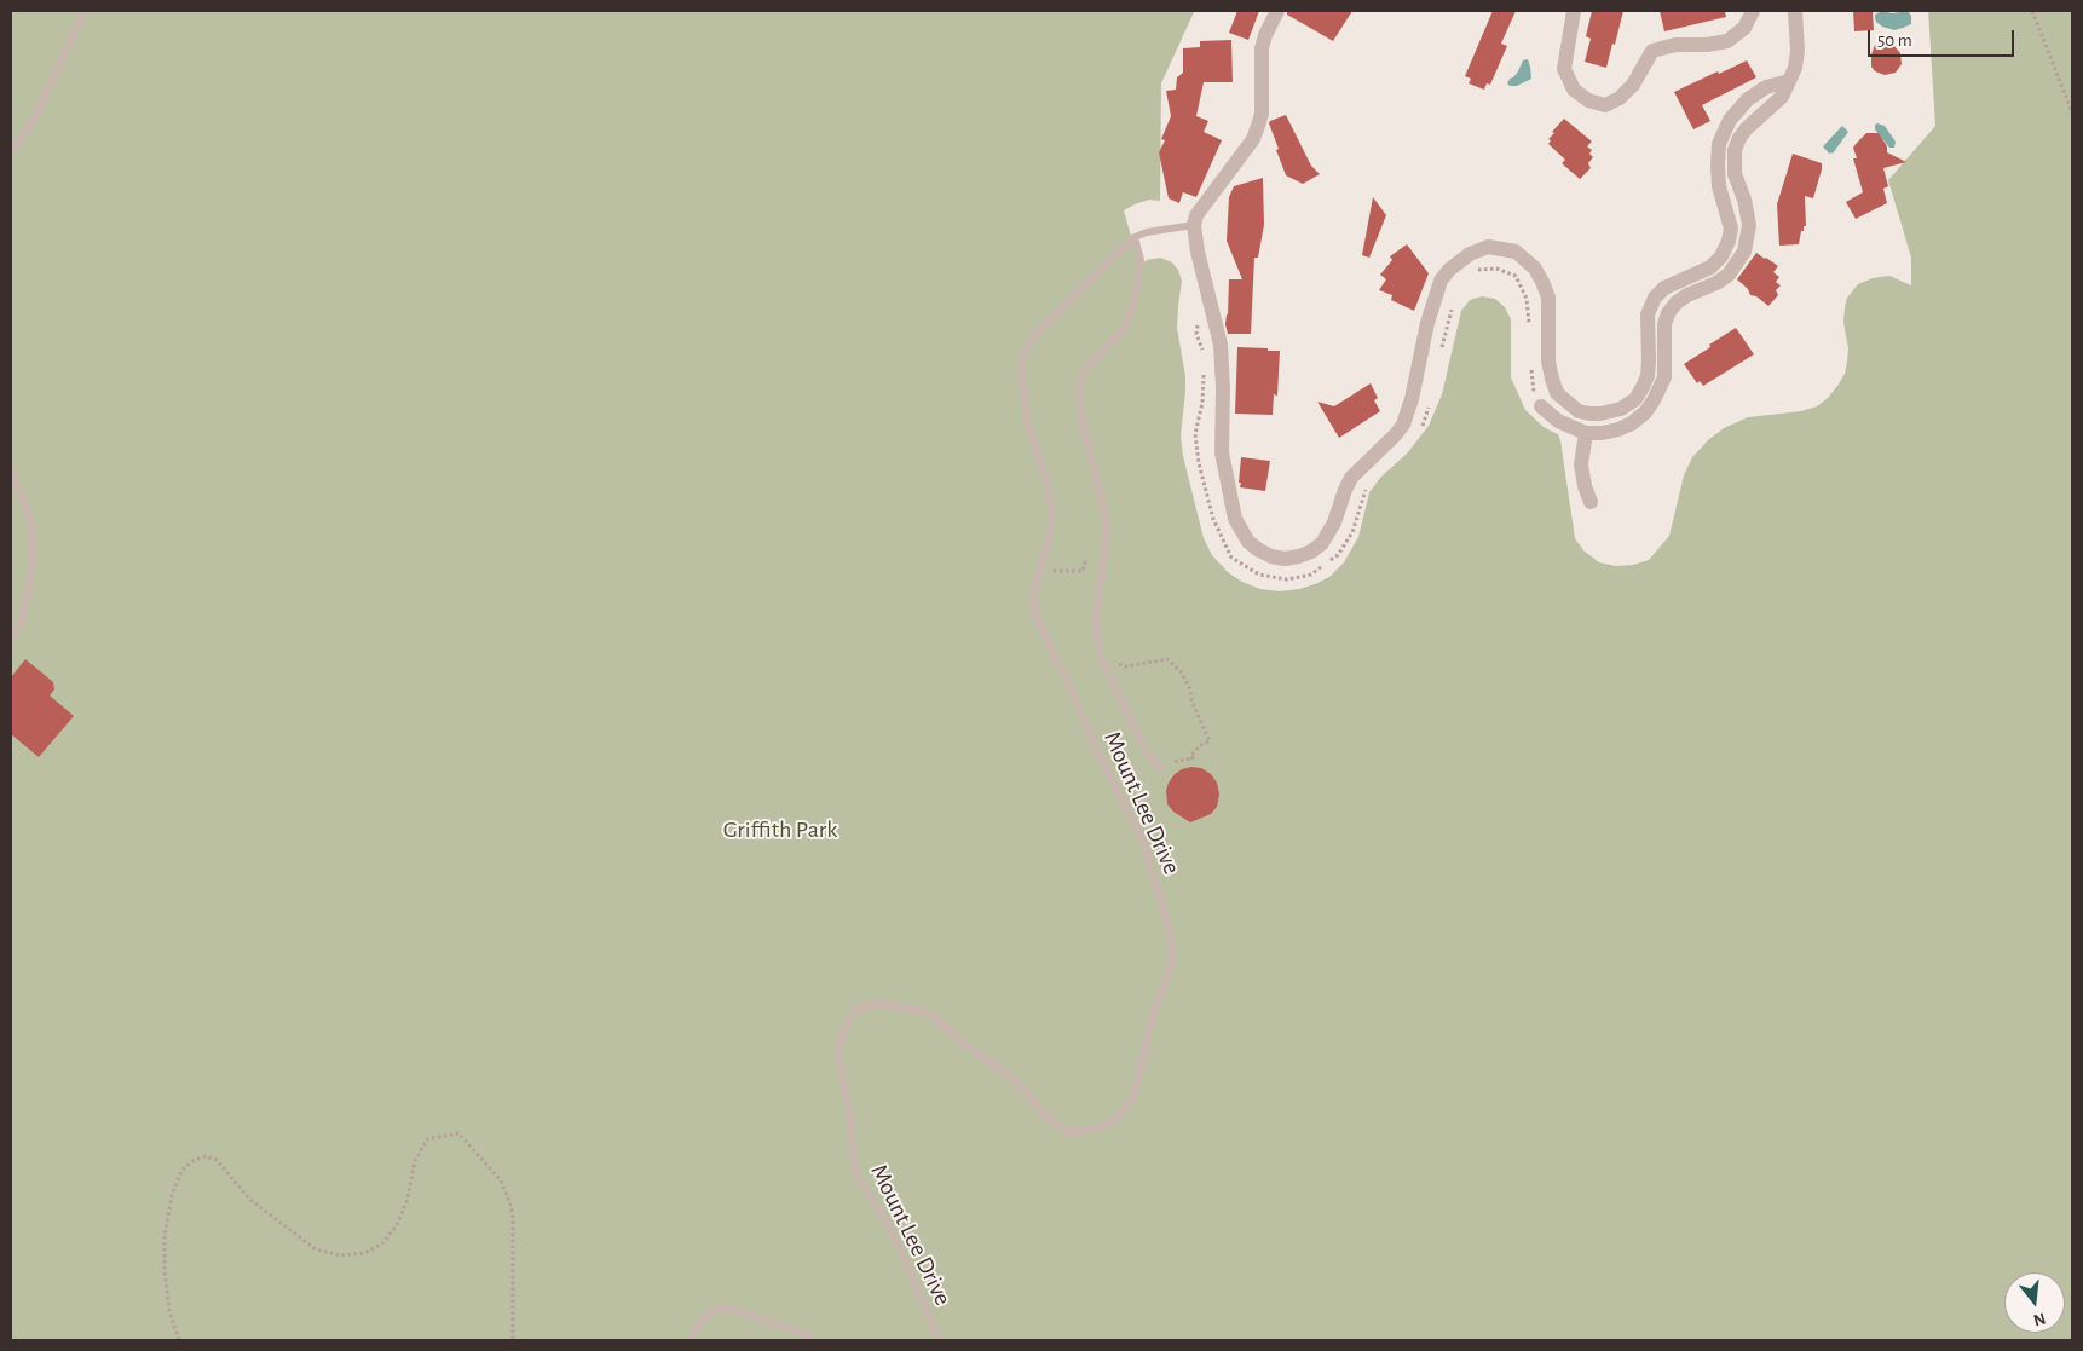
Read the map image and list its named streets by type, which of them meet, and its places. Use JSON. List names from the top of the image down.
{
  "streets": {
    "lane": ["Mount Lee Drive"]
  },
  "parks": ["Griffith Park"],
  "scale_bar": "50 m",
  "north": "bottom"
}
